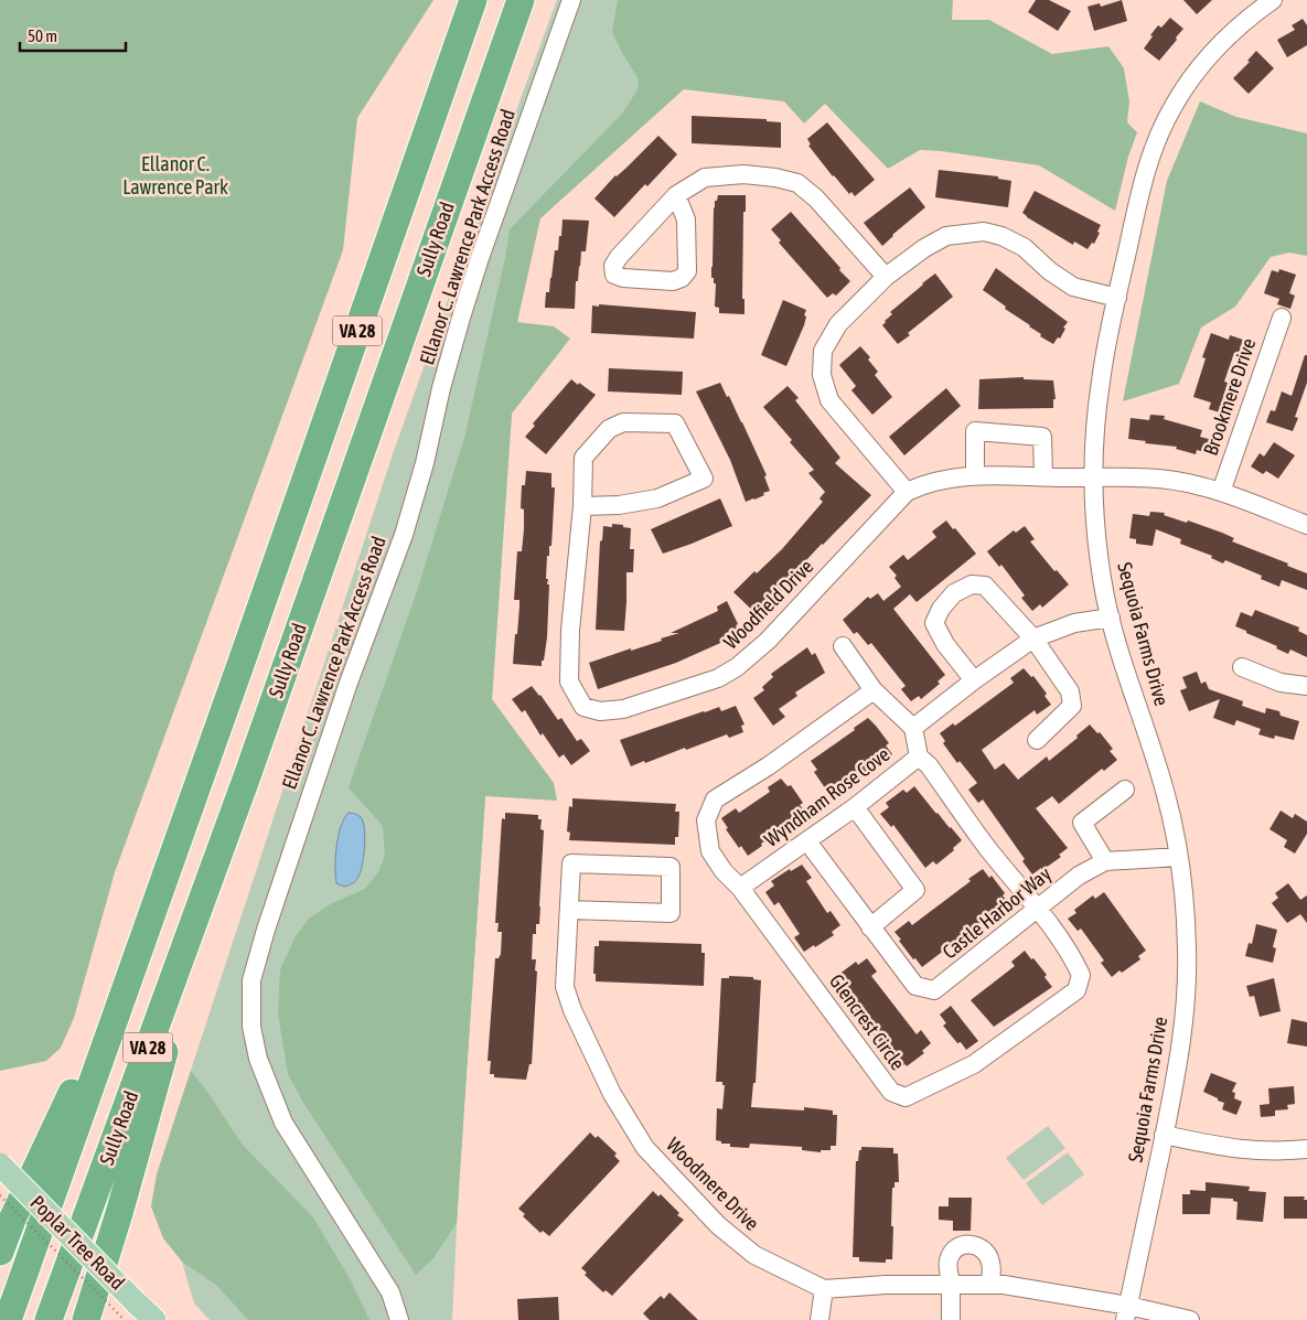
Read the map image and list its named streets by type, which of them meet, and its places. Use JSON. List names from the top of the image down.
{
  "streets": {
    "highway": ["Sully Road", "VA 28"],
    "main road": ["Poplar Tree Road"],
    "street": [
      "Ellanor C. Lawrence Park Access Road",
      "Brookmere Drive",
      "Woodfield Drive",
      "Sequoia Farms Drive",
      "Wyndham Rose Cove",
      "Castle Harbor Way",
      "Glencrest Circle",
      "Woodmere Drive"
    ]
  },
  "crossings": [
    ["Woodfield Drive", "Sequoia Farms Drive"],
    ["Sequoia Farms Drive", "Castle Harbor Way"],
    ["Wyndham Rose Cove", "Castle Harbor Way"],
    ["Wyndham Rose Cove", "Glencrest Circle"],
    ["Castle Harbor Way", "Glencrest Circle"]
  ],
  "parks": ["Ellanor C. Lawrence Park"],
  "scale_bar": "50 m"
}
